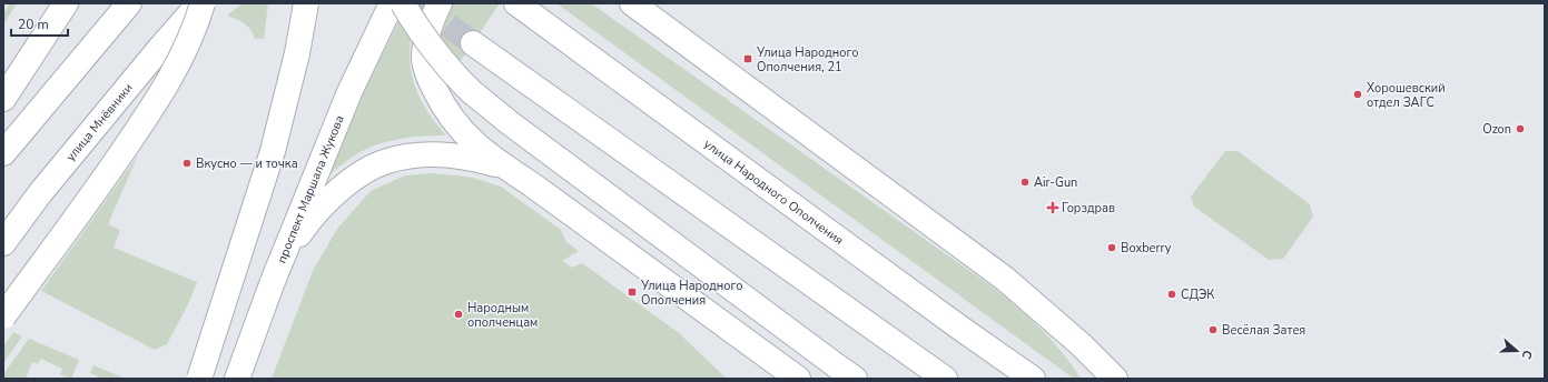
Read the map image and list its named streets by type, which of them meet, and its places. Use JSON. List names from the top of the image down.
{
  "streets": {
    "main road": ["улица Мнёвники", "проспект Маршала Жукова", "улица Народного Ополчения"]
  },
  "places": {
    "transit": ["Улица Народного Ополчения, 21", "Улица Народного Ополчения"],
    "other": [
      "Хорошевский отдел ЗАГС",
      "Ozon",
      "Вкусно — и точка",
      "Air-Gun",
      "Boxberry",
      "СДЭК",
      "Народным ополченцам",
      "Весёлая Затея"
    ],
    "health": ["Горздрав"]
  },
  "scale_bar": "20 m",
  "north": "right"
}
